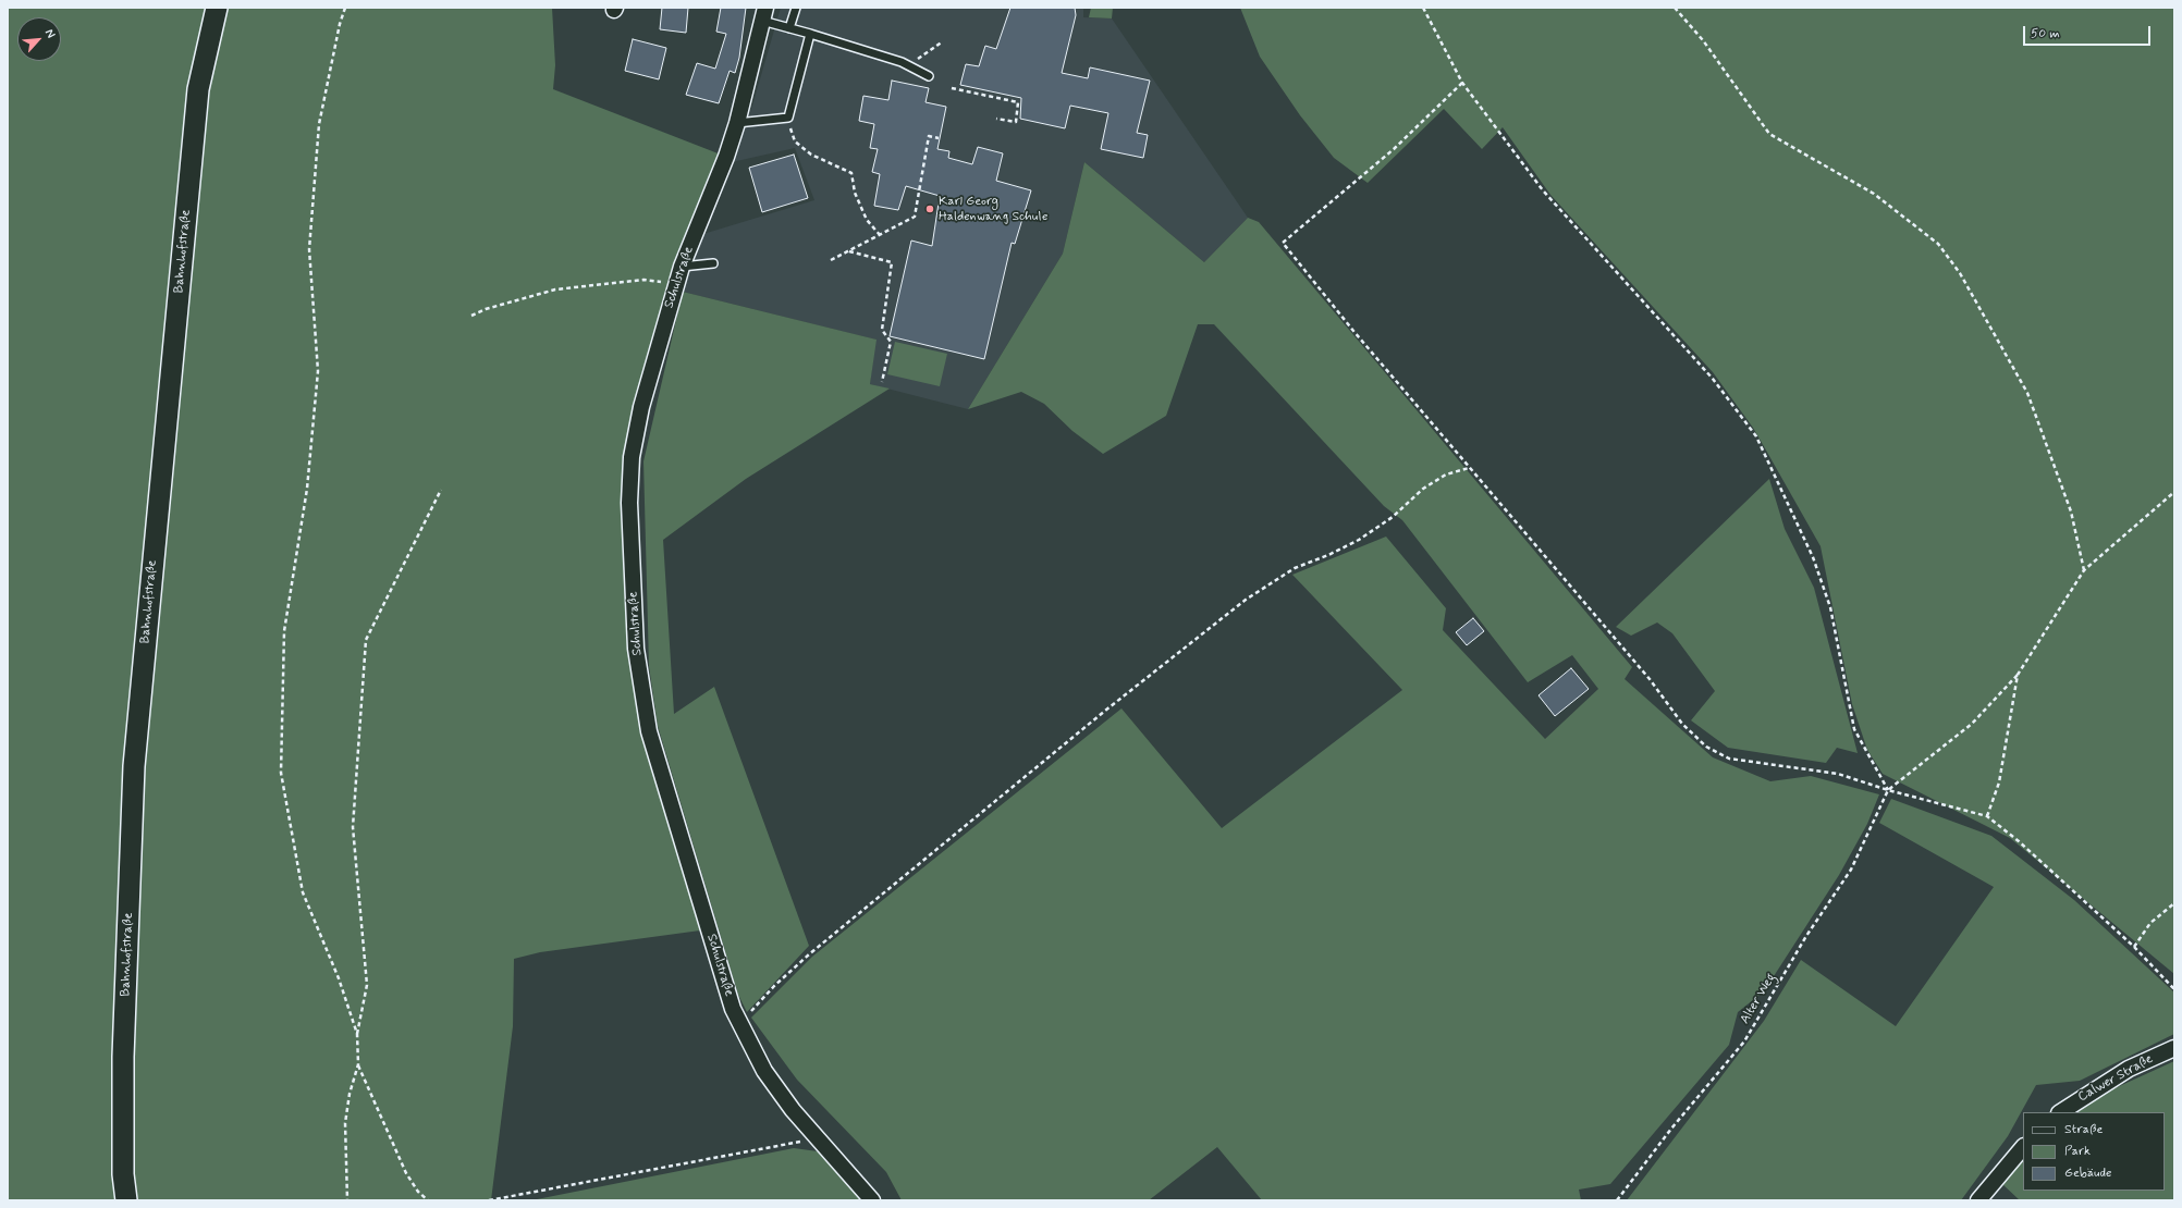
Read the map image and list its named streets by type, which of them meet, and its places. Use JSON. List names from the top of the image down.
{
  "streets": {
    "street": ["Bahnhofstraße", "Schulstraße", "Calwer Straße"],
    "path": ["Alter Weg"]
  },
  "places": ["Karl Georg Haldenwang Schule"],
  "legend": ["Straße", "Park", "Gebäude"],
  "scale_bar": "50 m",
  "north": "top right"
}
